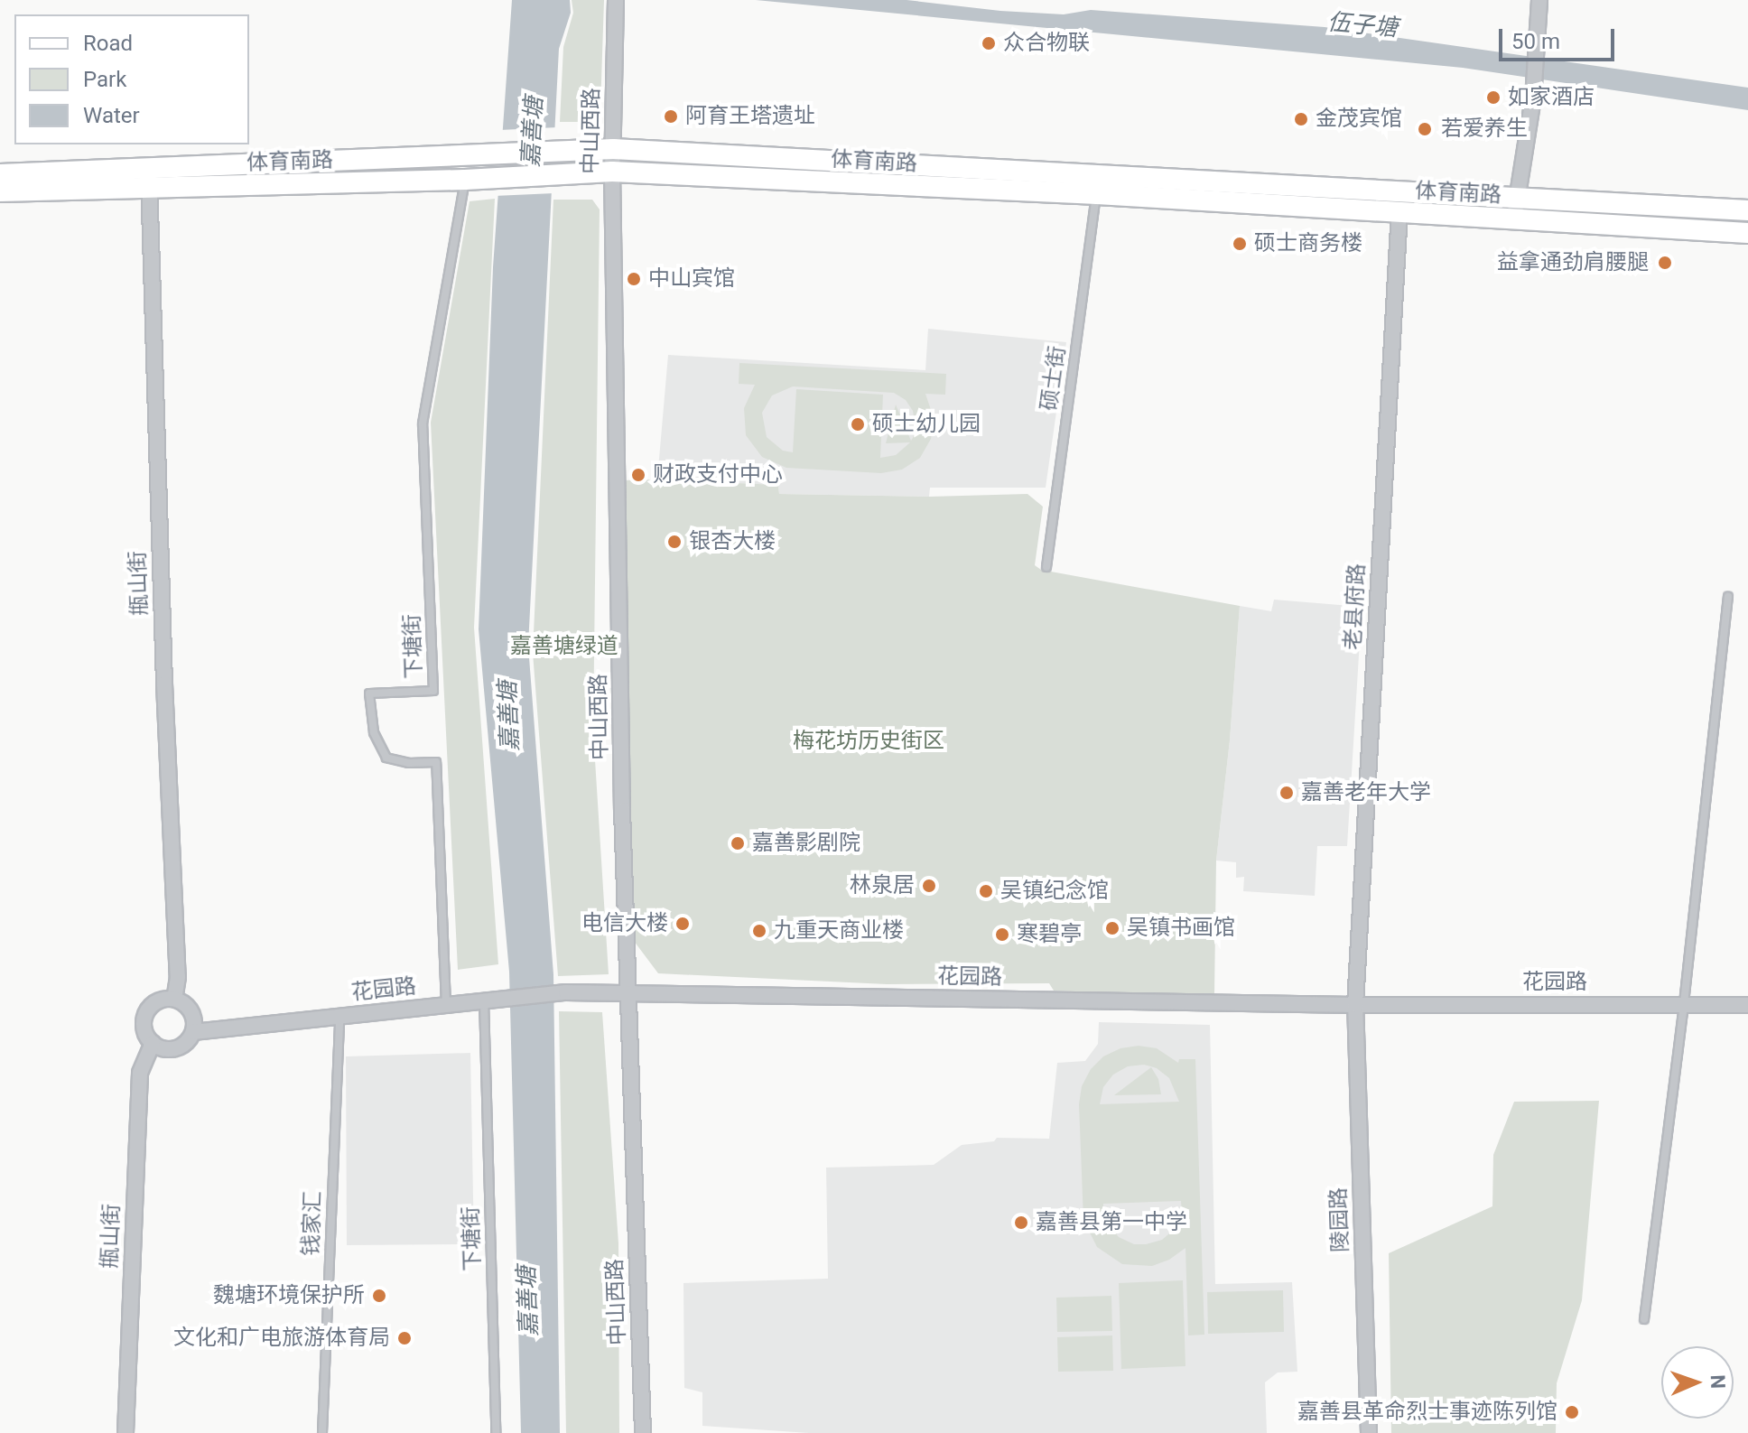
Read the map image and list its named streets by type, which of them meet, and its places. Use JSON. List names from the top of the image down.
{
  "streets": {
    "main road": ["体育南路"],
    "street": [
      "中山西路",
      "甁山街",
      "老县府路",
      "花园路",
      "陵园路"
    ],
    "lane": ["硕士街", "下塘街", "钱家汇"]
  },
  "crossings": [
    ["中山西路", "体育南路"],
    ["中山西路", "花园路"],
    ["体育南路", "硕士街"],
    ["体育南路", "甁山街"],
    ["体育南路", "老县府路"],
    ["体育南路", "下塘街"],
    ["甁山街", "花园路"],
    ["老县府路", "花园路"],
    ["老县府路", "陵园路"],
    ["下塘街", "花园路"],
    ["花园路", "陵园路"],
    ["花园路", "钱家汇"]
  ],
  "water": ["伍子塘", "嘉善塘"],
  "parks": ["嘉善塘绿道", "梅花坊历史街区"],
  "places": [
    "众合物联",
    "如家酒店",
    "阿育王塔遗址",
    "金茂宾馆",
    "若爱养生",
    "硕士商务楼",
    "益拿通劲肩腰腿",
    "中山宾馆",
    "硕士幼儿园",
    "财政支付中心",
    "银杏大楼",
    "嘉善老年大学",
    "嘉善影剧院",
    "林泉居",
    "吴镇纪念馆",
    "电信大楼",
    "吴镇书画馆",
    "九重天商业楼",
    "寒碧亭",
    "嘉善县第一中学",
    "魏塘环境保护所",
    "文化和广电旅游体育局",
    "嘉善县革命烈士事迹陈列馆"
  ],
  "legend": ["Road", "Park", "Water"],
  "scale_bar": "50 m",
  "north": "right"
}
